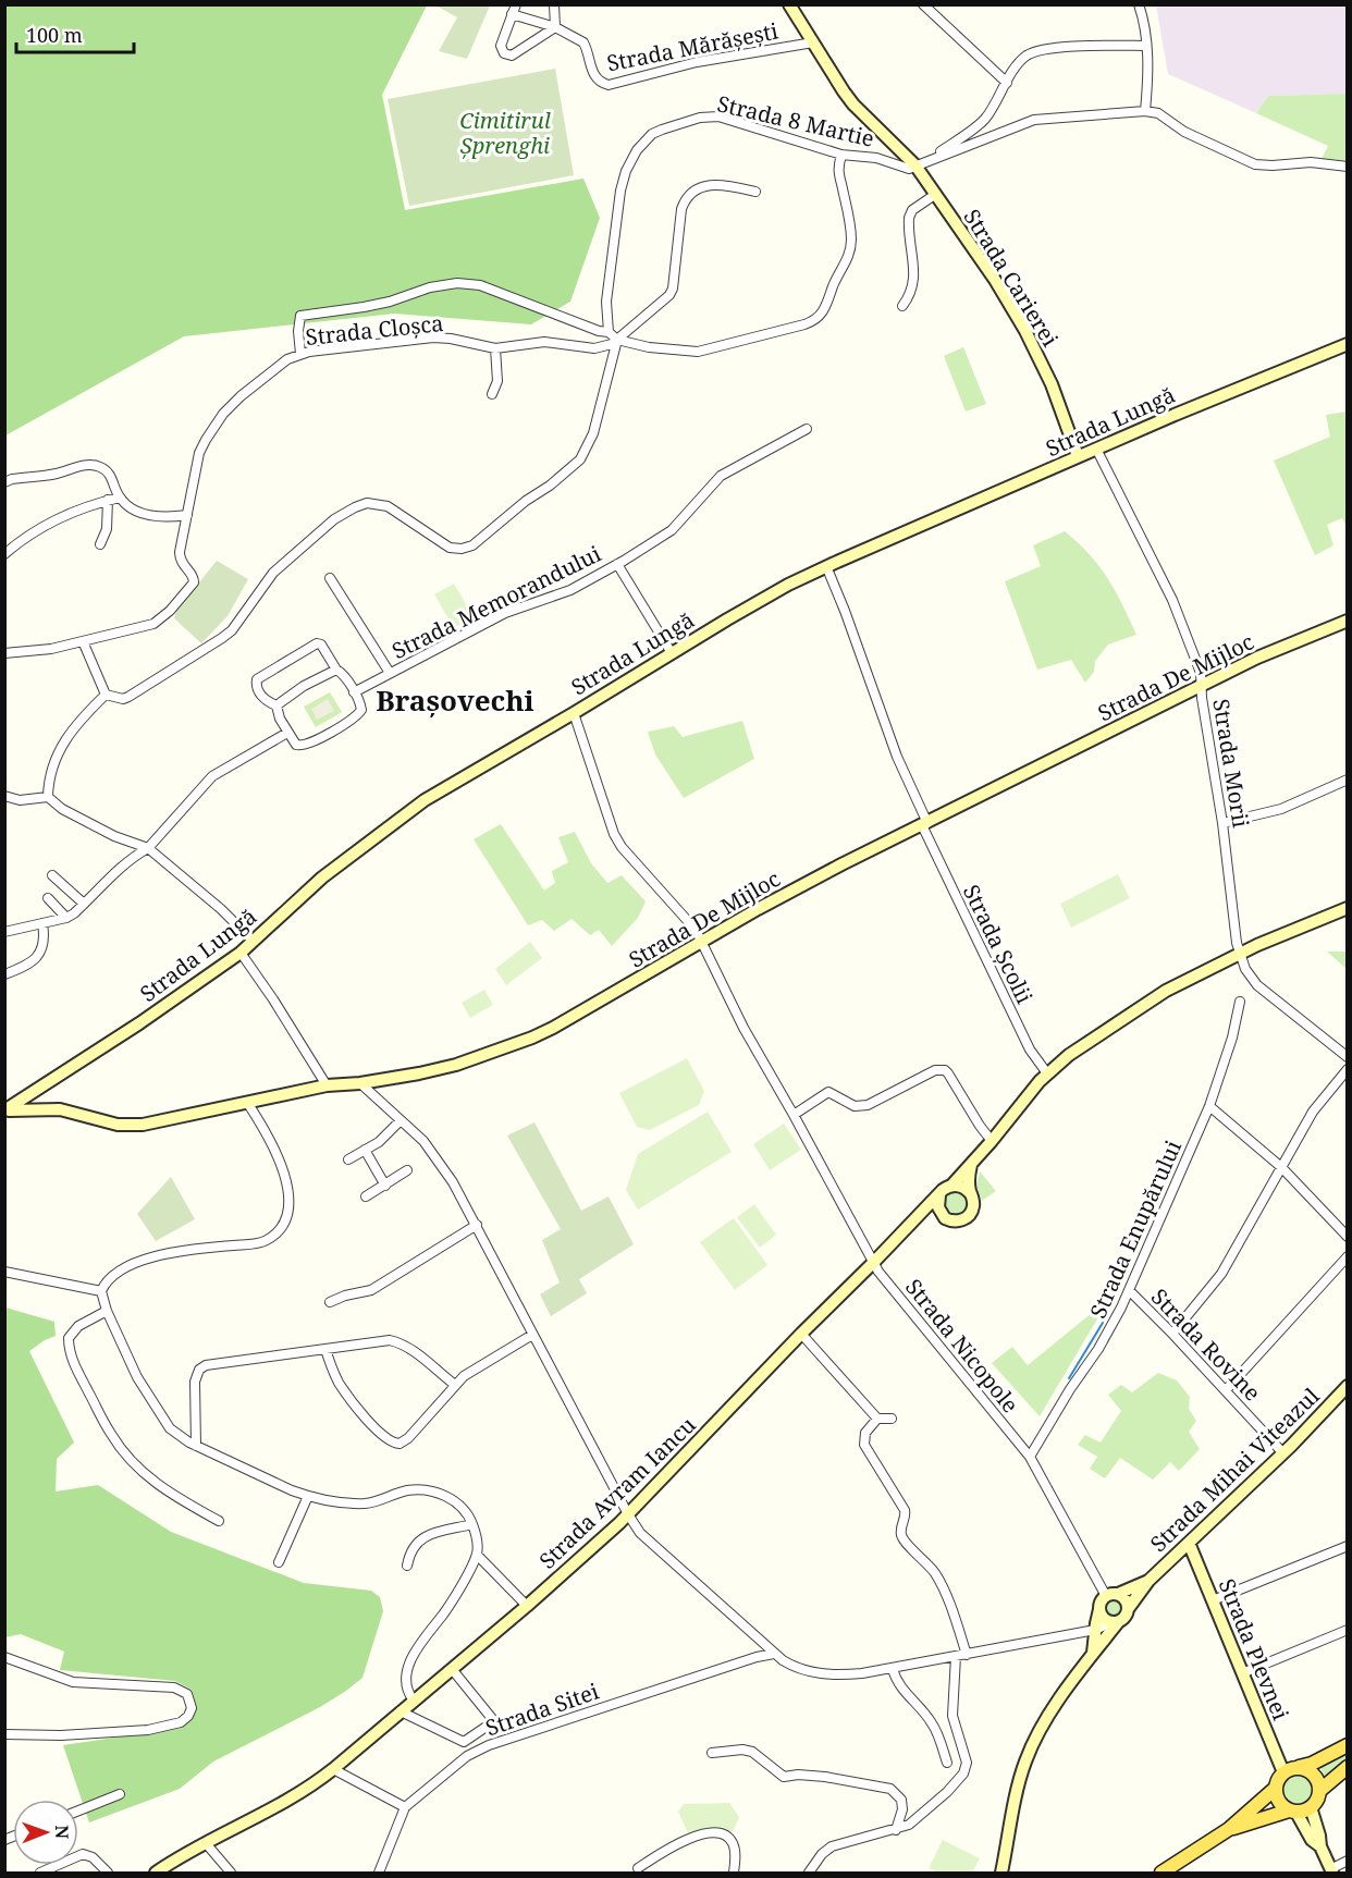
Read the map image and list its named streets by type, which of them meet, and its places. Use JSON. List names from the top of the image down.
{
  "streets": {
    "street": [
      "Strada Mărășești",
      "Strada 8 Martie",
      "Strada Carierei",
      "Strada Cloșca",
      "Strada Lungă",
      "Strada Memorandului",
      "Strada De Mijloc",
      "Strada Morii",
      "Strada Școlii",
      "Strada Enupărului",
      "Strada Rovine",
      "Strada Nicopole",
      "Strada Mihai Viteazul",
      "Strada Avram Iancu",
      "Strada Plevnei",
      "Strada Sitei"
    ]
  },
  "crossings": [
    ["Strada Mărășești", "Strada Carierei"],
    ["Strada 8 Martie", "Strada Carierei"],
    ["Strada Carierei", "Strada Lungă"],
    ["Strada Lungă", "Strada Memorandului"],
    ["Strada Lungă", "Strada De Mijloc"],
    ["Strada Lungă", "Strada Morii"],
    ["Strada Lungă", "Strada Școlii"],
    ["Strada Lungă", "Strada Nicopole"],
    ["Strada De Mijloc", "Strada Morii"],
    ["Strada De Mijloc", "Strada Școlii"],
    ["Strada De Mijloc", "Strada Nicopole"],
    ["Strada Enupărului", "Strada Rovine"],
    ["Strada Enupărului", "Strada Nicopole"],
    ["Strada Rovine", "Strada Mihai Viteazul"],
    ["Strada Nicopole", "Strada Mihai Viteazul"],
    ["Strada Nicopole", "Strada Avram Iancu"],
    ["Strada Mihai Viteazul", "Strada Plevnei"]
  ],
  "districts": ["Brașovechi"],
  "parks": ["Cimitirul Șprenghi"],
  "scale_bar": "100 m",
  "north": "right"
}
